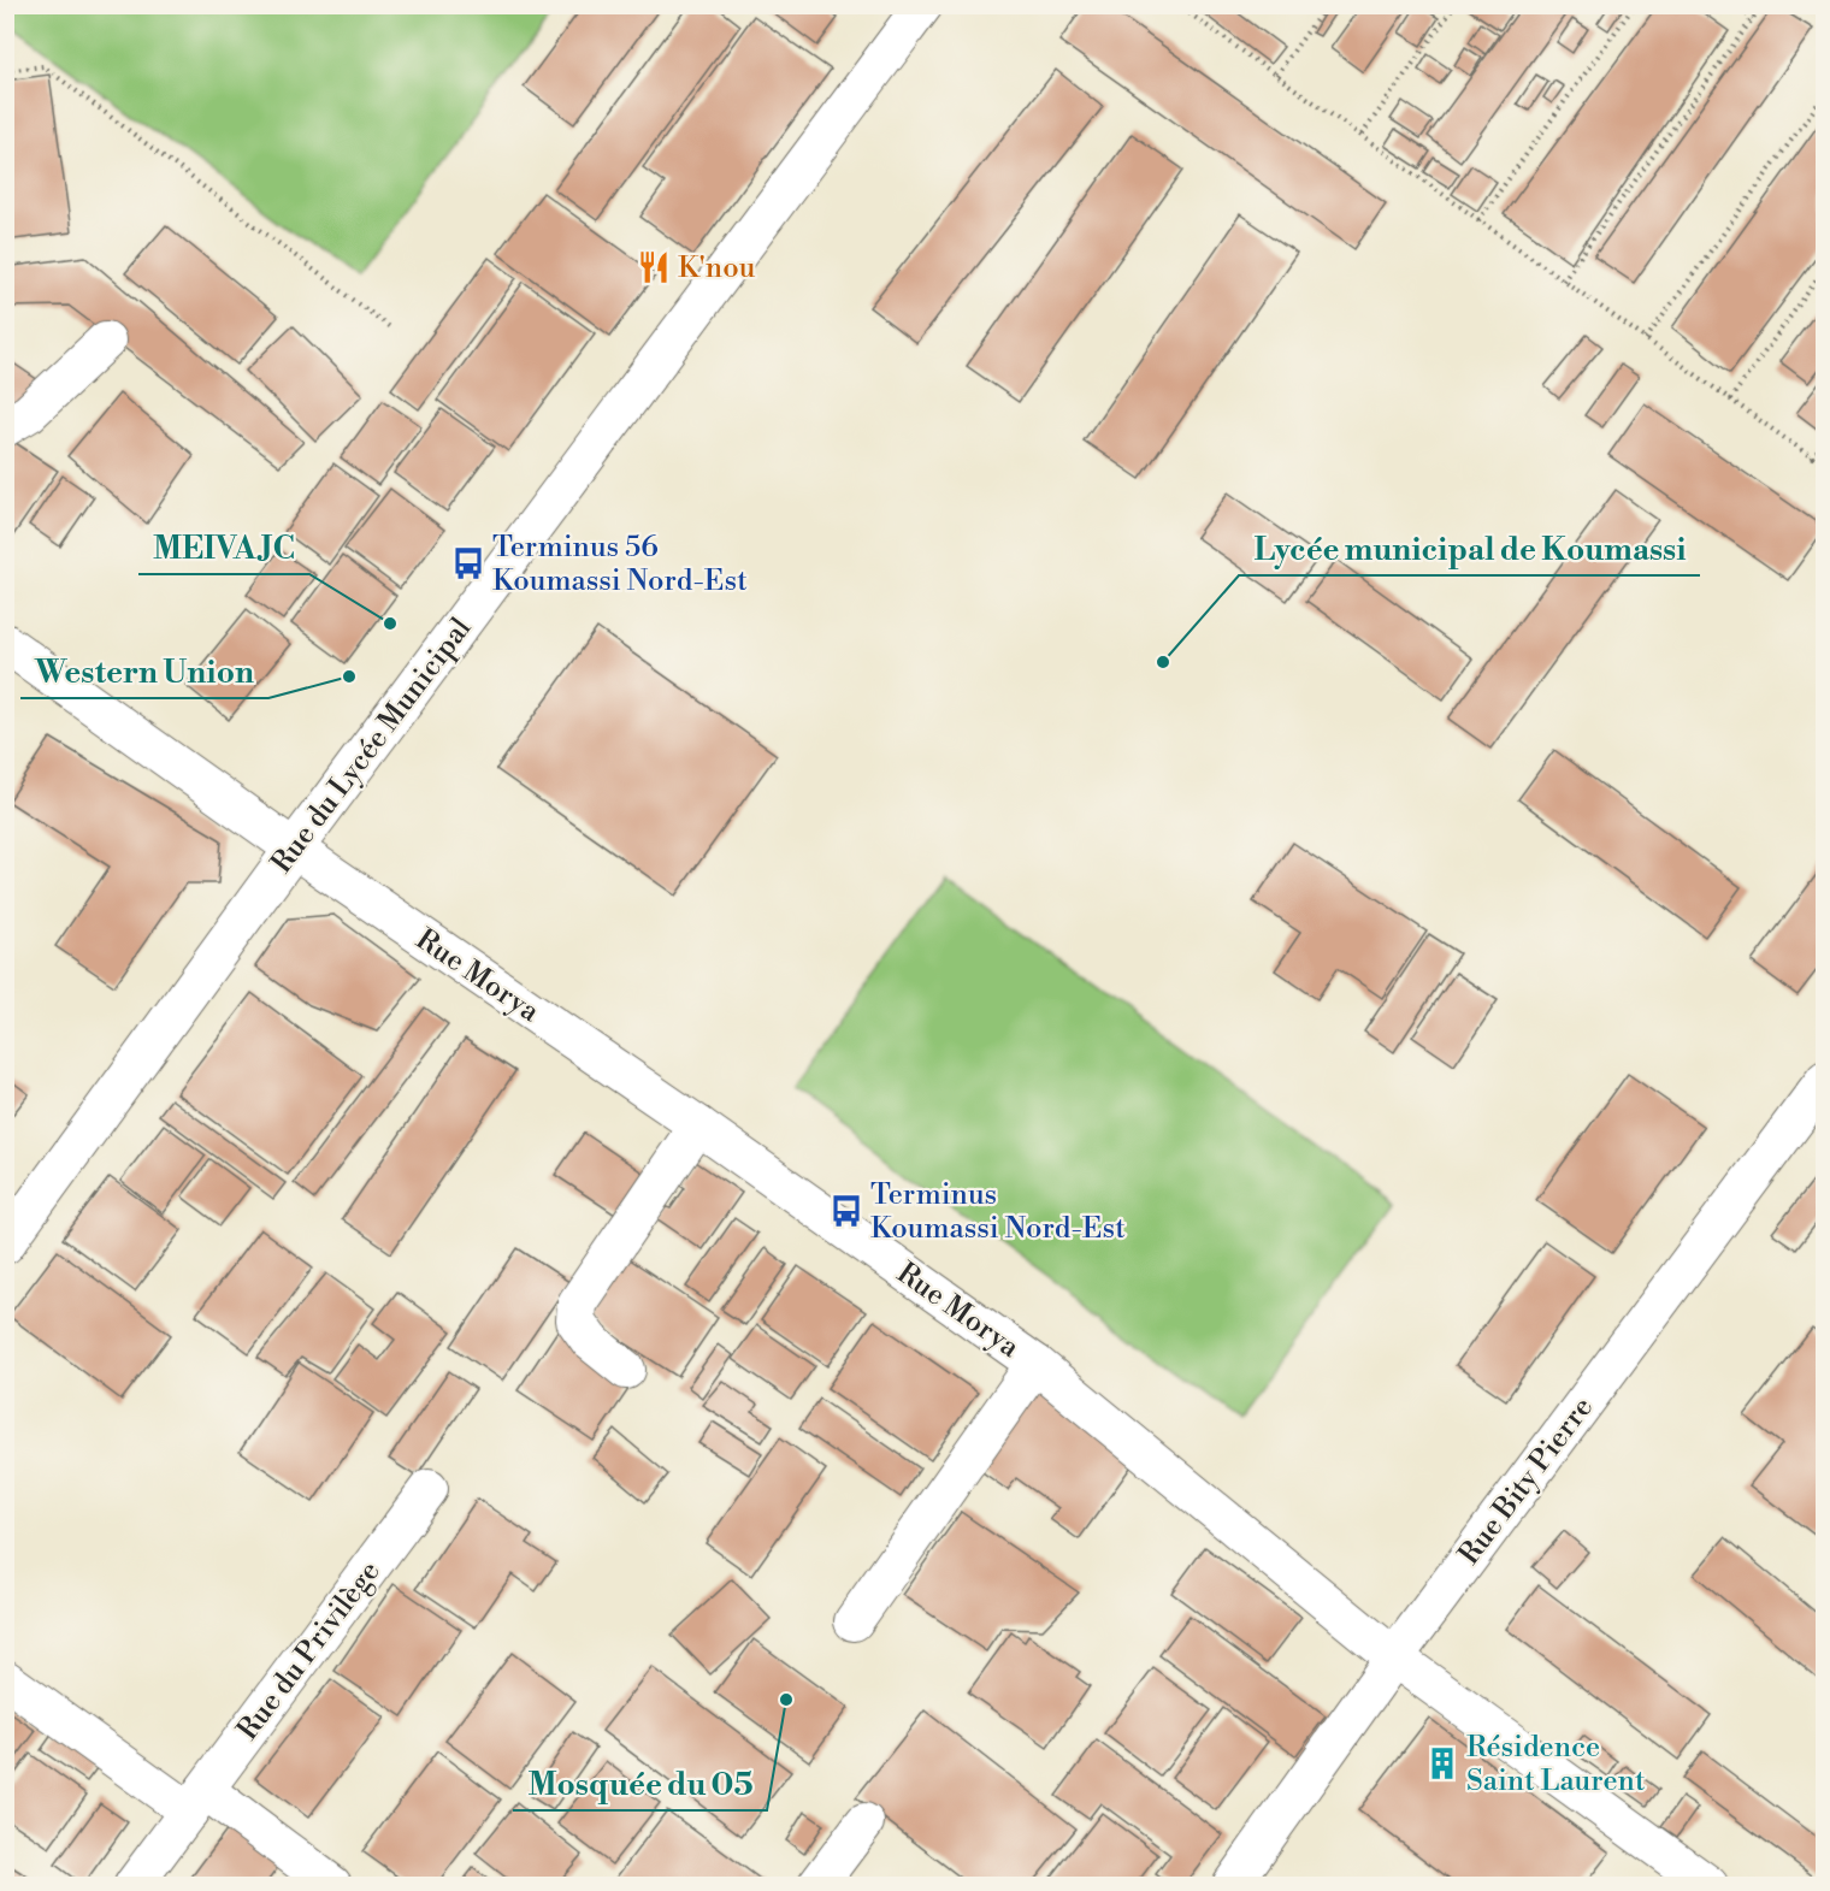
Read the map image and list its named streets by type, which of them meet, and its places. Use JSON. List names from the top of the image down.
{
  "streets": {
    "street": [
      "Rue du Lycée Municipal",
      "Rue Morya",
      "Rue Bity Pierre",
      "Rue du Privilège"
    ]
  },
  "crossings": [
    ["Rue du Lycée Municipal", "Rue Morya"],
    ["Rue Morya", "Rue Bity Pierre"]
  ],
  "places": {
    "restaurant": ["K'nou"],
    "bus stop": ["Terminus 56 Koumassi Nord-Est", "Terminus Koumassi Nord-Est"],
    "other": [
      "MEIVA JC",
      "Lycée municipal de Koumassi",
      "Western Union",
      "Mosquée du 05"
    ],
    "building": ["Résidence Saint Laurent"]
  }
}
